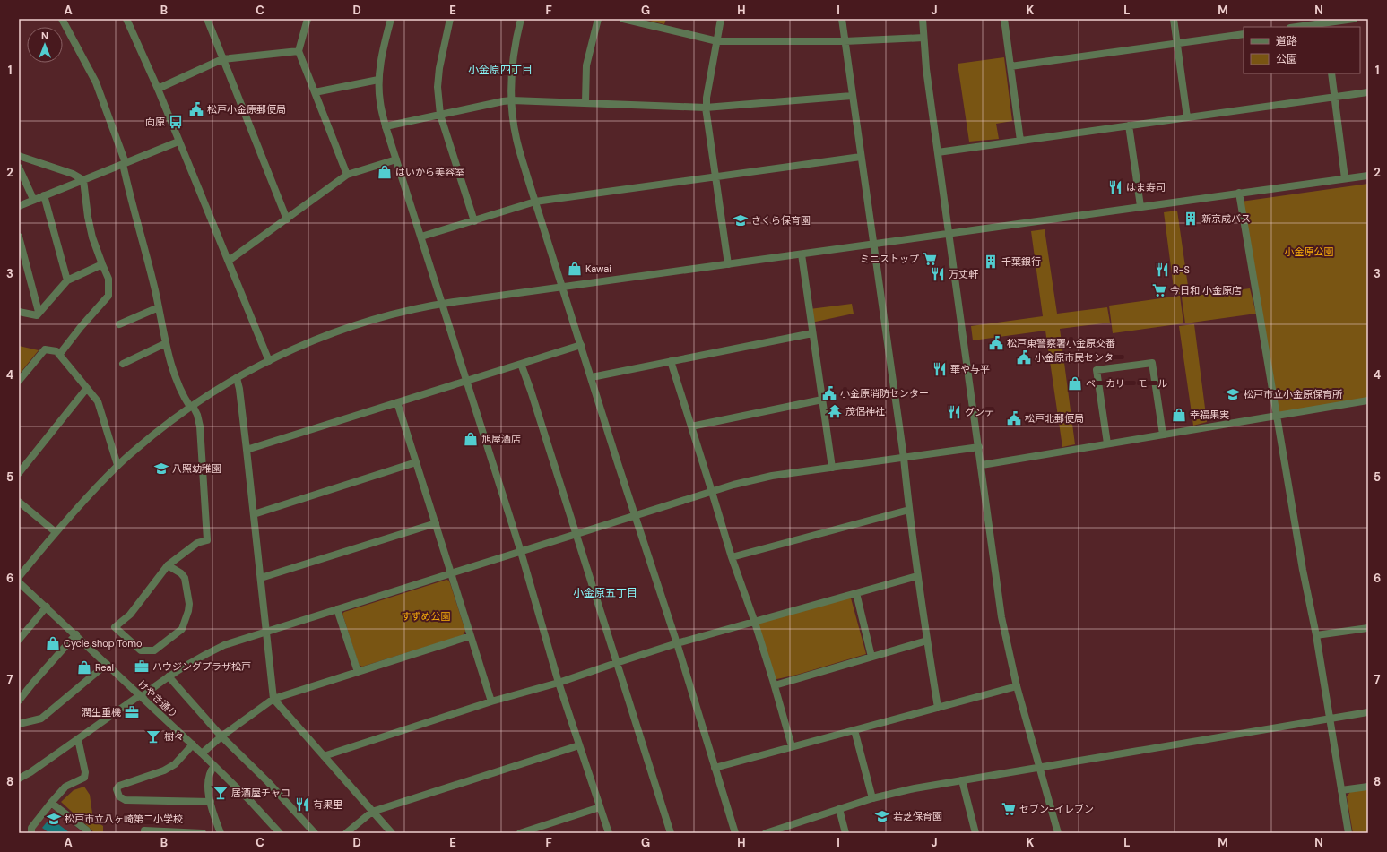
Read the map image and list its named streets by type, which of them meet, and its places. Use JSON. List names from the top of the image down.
{
  "streets": {
    "street": ["けやき通り"]
  },
  "districts": ["小金原四丁目", "小金原五丁目"],
  "parks": ["小金原公園", "すずめ公園"],
  "places": {
    "public building": [
      "松戸小金原郵便局",
      "松戸東警察署小金原交番",
      "小金原市民センター",
      "小金原消防センター",
      "松戸北郵便局"
    ],
    "bus stop": ["向原"],
    "shop": [
      "はいから美容室",
      "Kawai",
      "ベーカリー モール",
      "幸福果実",
      "旭屋酒店",
      "Cycle shop Tomo",
      "Real"
    ],
    "restaurant": [
      "はま寿司",
      "R-S",
      "万丈軒",
      "華や与平",
      "グンテ",
      "有果里"
    ],
    "building": ["新京成バス", "千葉銀行"],
    "school or university": [
      "さくら保育園",
      "松戸市立小金原保育所",
      "八照幼稚園",
      "若芝保育園",
      "松戸市立八ヶ崎第二小学校"
    ],
    "supermarket": ["ミニストップ", "今日和 小金原店", "セブン-イレブン"],
    "temple": ["茂侶神社"],
    "office": ["ハウジングプラザ松戸", "潤生重機"],
    "bar": ["樹々", "居酒屋チャコ"]
  },
  "legend": ["道路", "公園"],
  "north": "top",
  "grid": {
    "columns": [
      "A",
      "B",
      "C",
      "D",
      "E",
      "F",
      "G",
      "H",
      "I",
      "J",
      "K",
      "L",
      "M",
      "N"
    ],
    "rows": [
      "1",
      "2",
      "3",
      "4",
      "5",
      "6",
      "7",
      "8"
    ]
  }
}
